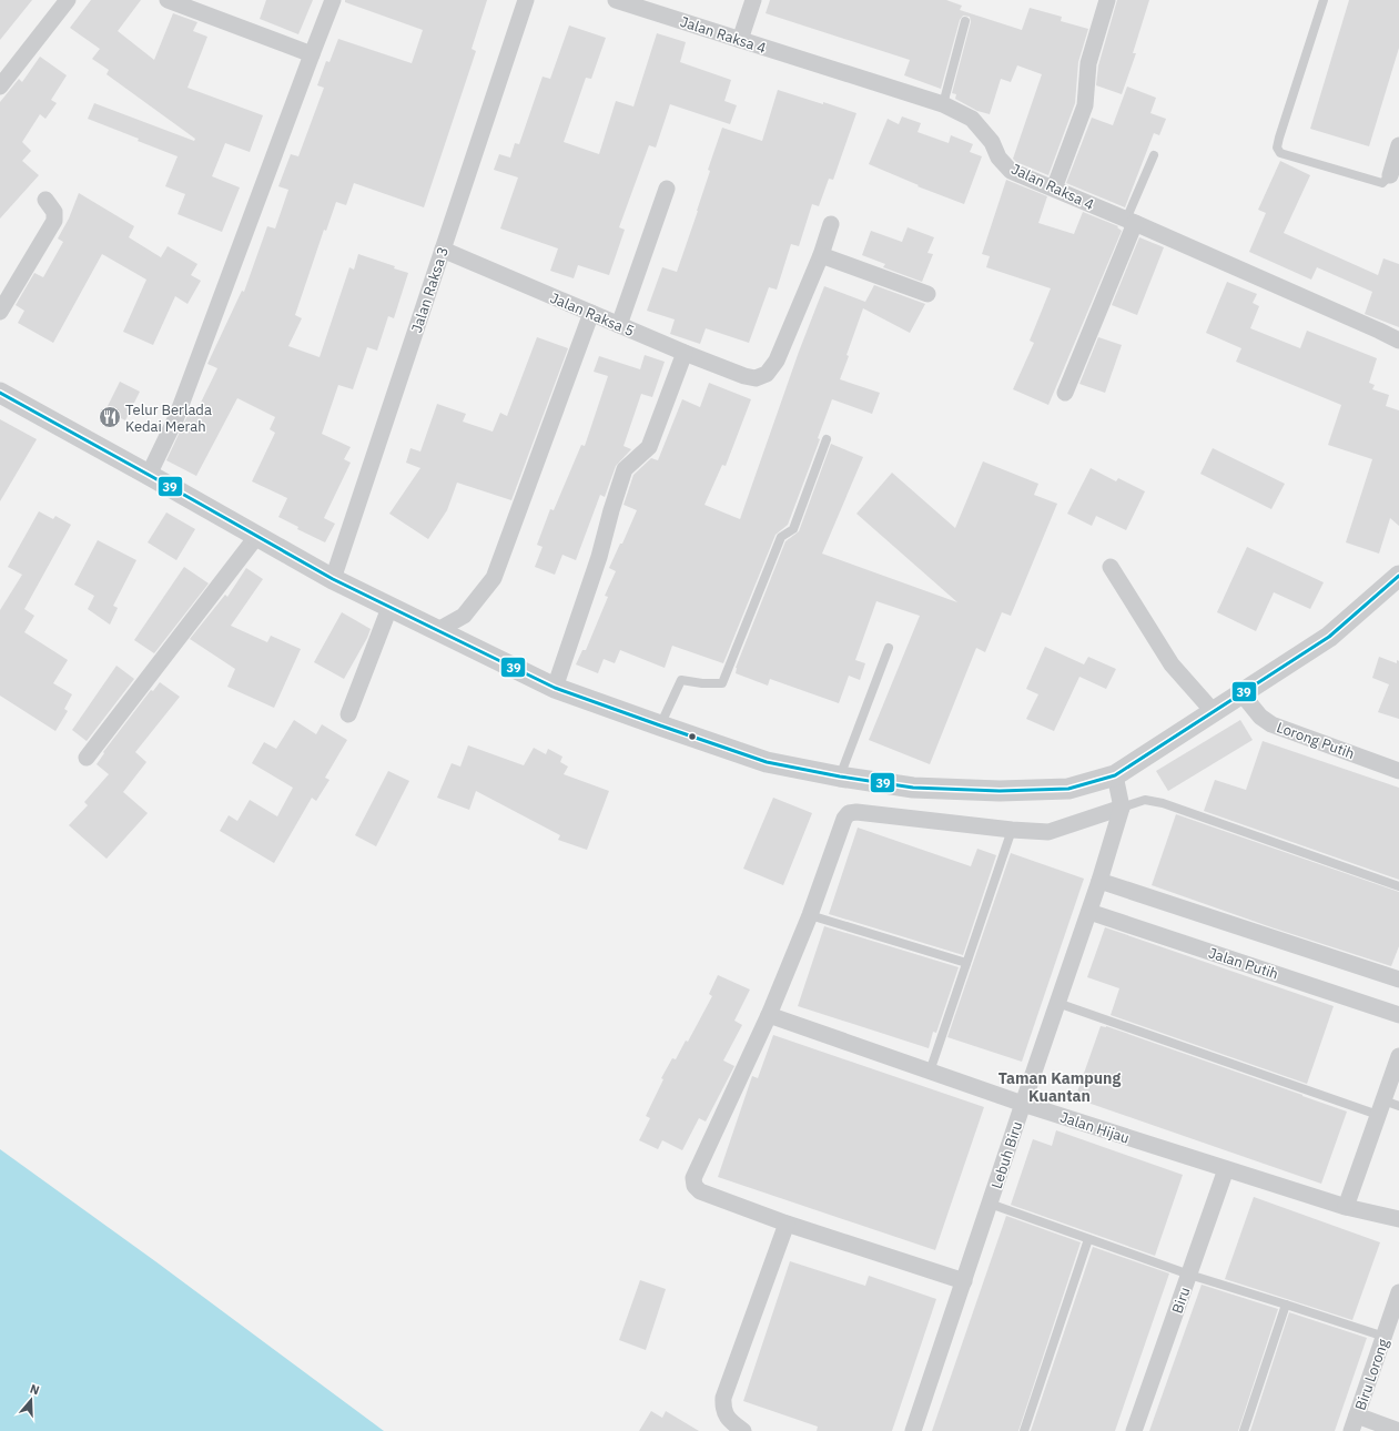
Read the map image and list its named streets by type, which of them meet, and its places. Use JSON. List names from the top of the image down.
{
  "streets": {
    "street": [
      "Jalan Raksa 4",
      "Jalan Raksa 3",
      "Jalan Raksa 5",
      "Lorong Putih",
      "Jalan Putih",
      "Jalan Hijau",
      "Lebuh Biru",
      "Biru",
      "Biru Lorong"
    ]
  },
  "crossings": [
    ["Jalan Raksa 3", "Jalan Raksa 5"],
    ["Jalan Putih", "Lebuh Biru"],
    ["Jalan Hijau", "Lebuh Biru"],
    ["Jalan Hijau", "Biru"]
  ],
  "districts": ["Taman Kampung Kuantan"],
  "places": {
    "restaurant": ["Telur Berlada Kedai Merah"]
  },
  "lines": ["transit line 39"],
  "north": "top"
}
